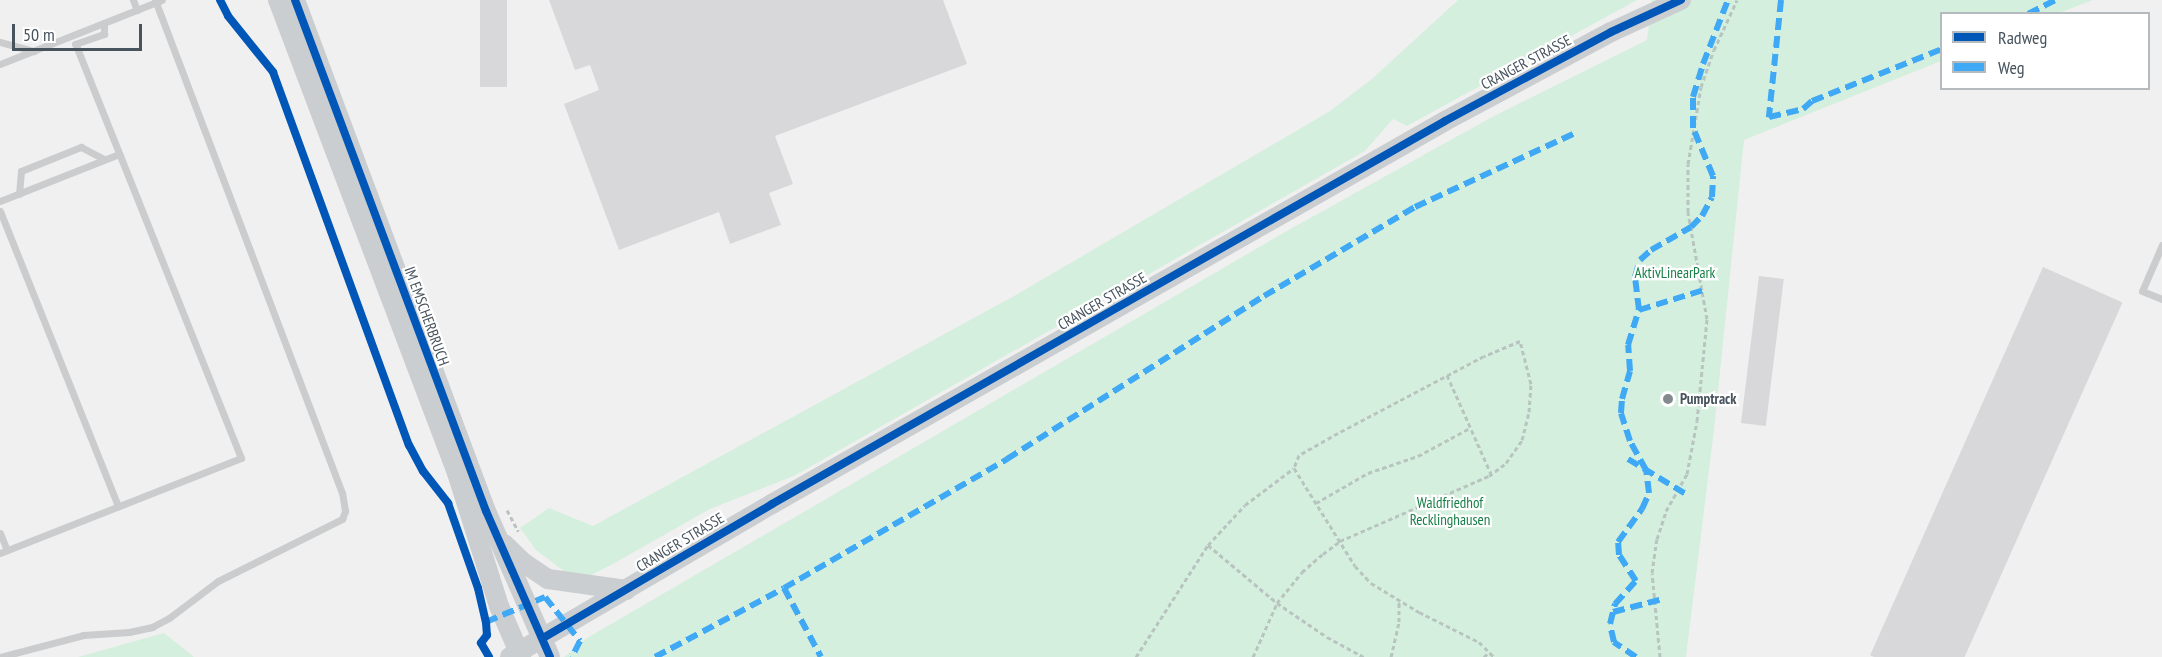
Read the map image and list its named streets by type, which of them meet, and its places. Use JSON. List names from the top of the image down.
{
  "streets": {
    "main road": ["CRANGER STRASSE", "IM EMSCHERBRUCH"]
  },
  "crossings": [
    ["CRANGER STRASSE", "IM EMSCHERBRUCH"]
  ],
  "parks": ["AktivLinearPark", "Waldfriedhof Recklinghausen"],
  "places": ["Pumptrack"],
  "legend": ["Radweg", "Weg"],
  "scale_bar": "50 m"
}
